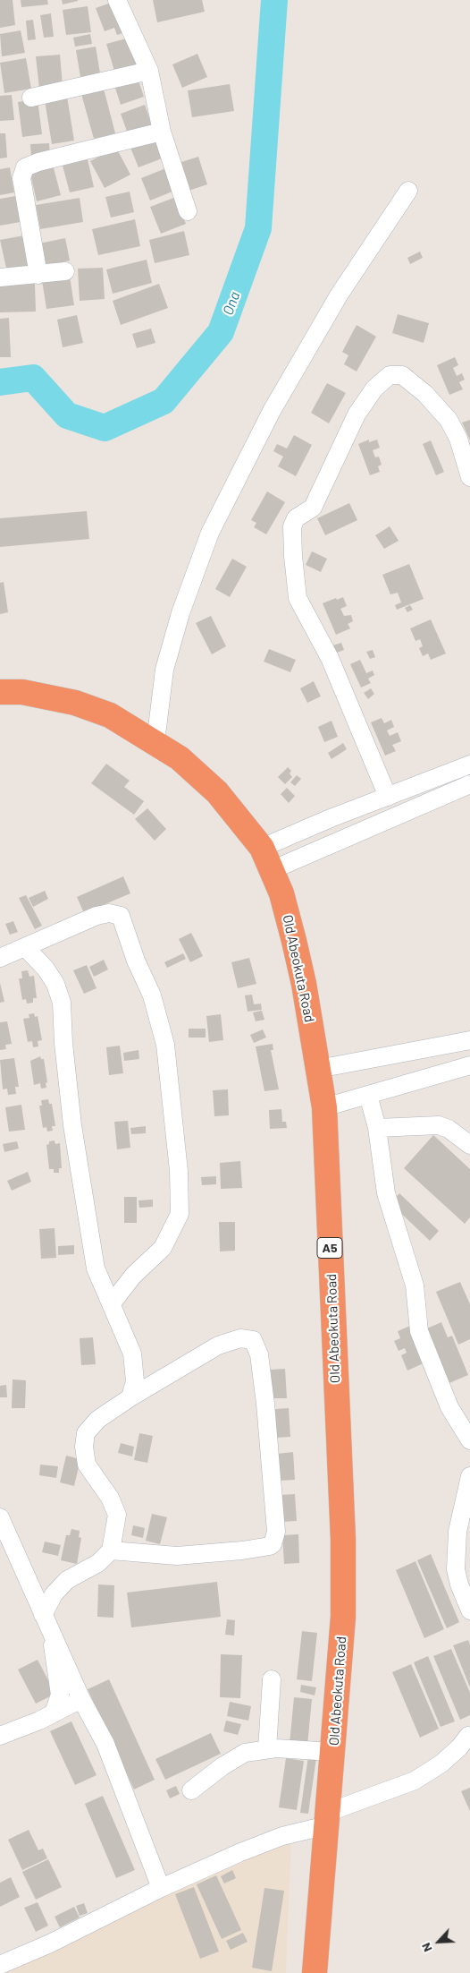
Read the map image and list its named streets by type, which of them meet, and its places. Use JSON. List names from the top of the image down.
{
  "streets": {
    "highway": ["Old Abeokuta Road", "A5"]
  },
  "water": ["Ona"],
  "north": "bottom left"
}
